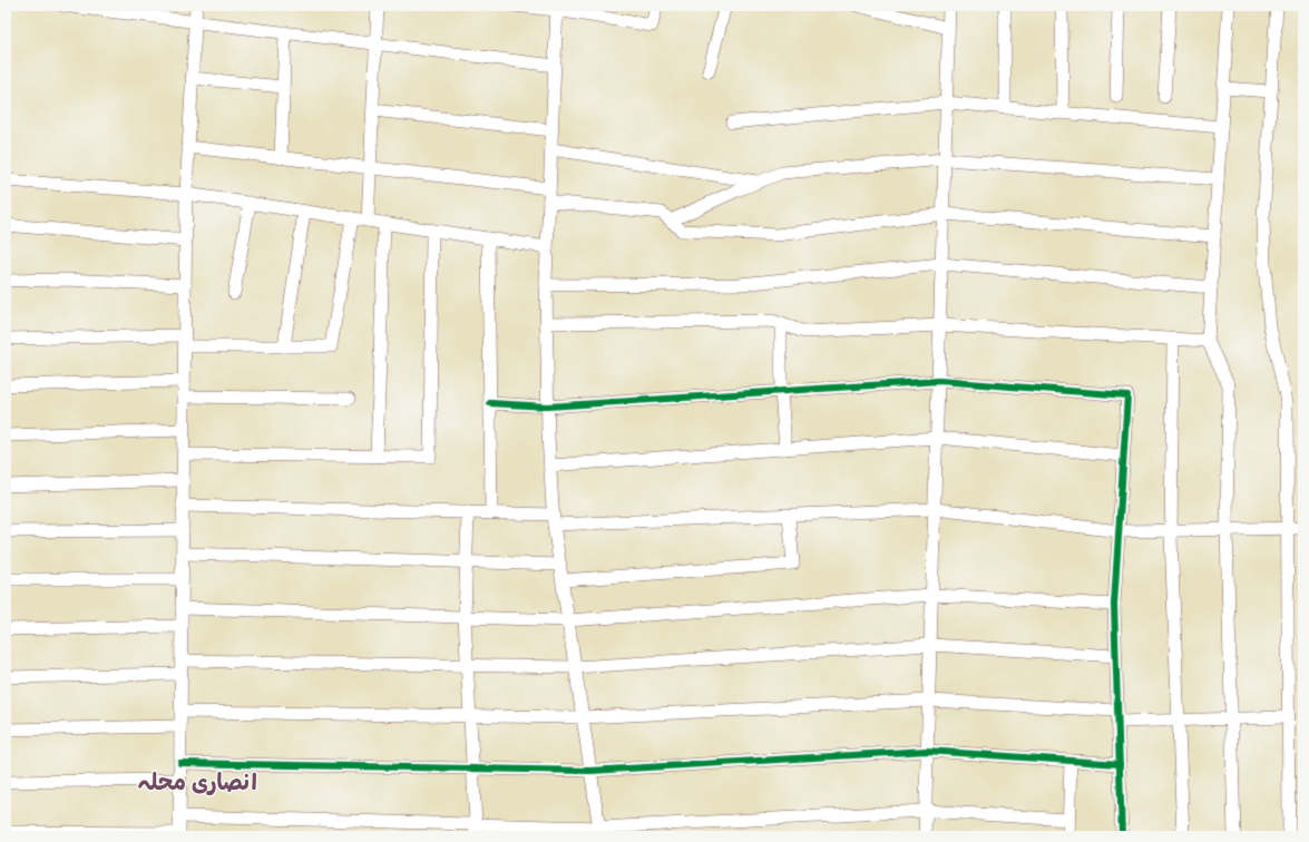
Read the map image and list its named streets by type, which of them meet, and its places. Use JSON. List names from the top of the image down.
{
  "districts": ["انصاری محلہ"]
}
